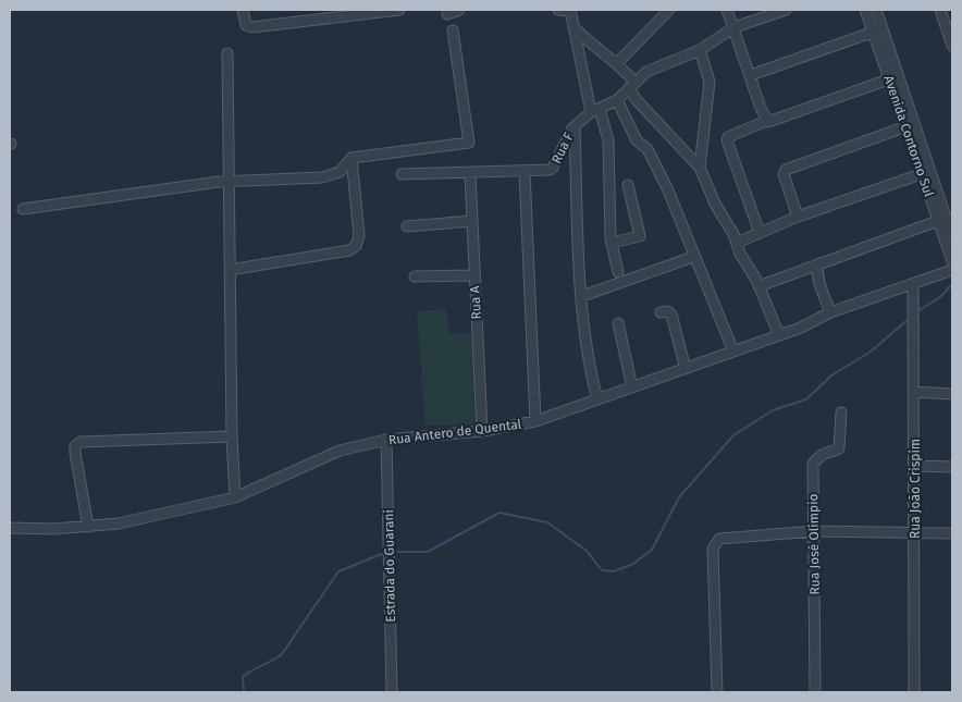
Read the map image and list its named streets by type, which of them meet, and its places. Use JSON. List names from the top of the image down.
{
  "streets": {
    "street": [
      "Avenida Contorno Sul",
      "Rua F",
      "Rua A",
      "Rua Antero de Quental",
      "Rua João Crispim",
      "Rua José Olímpio",
      "Estrada do Guarani"
    ]
  },
  "crossings": [
    ["Rua F", "Rua A"],
    ["Rua A", "Rua Antero de Quental"],
    ["Rua Antero de Quental", "Rua João Crispim"],
    ["Rua Antero de Quental", "Estrada do Guarani"]
  ]
}
